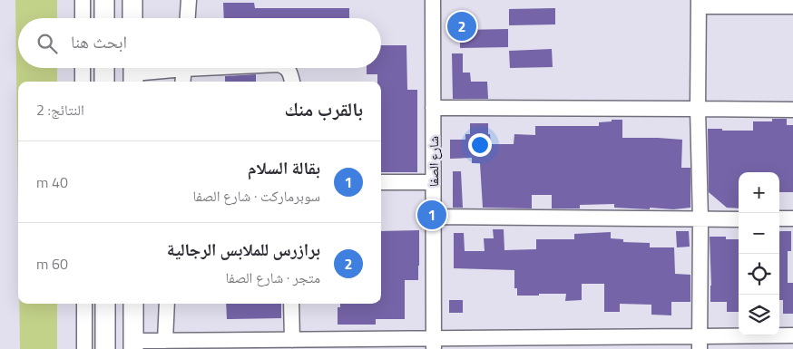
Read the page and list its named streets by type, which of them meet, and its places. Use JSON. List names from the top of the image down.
{
  "streets": {
    "street": ["شارع الصفا"]
  },
  "page": {
    "pins": ["2", "1"],
    "search": "ابحث هنا",
    "heading": ["بالقرب منك", "النتائج: 2"],
    "list": [
      {
        "mark": "1",
        "name": "بقالة السلام",
        "note": "سوبرماركت · شارع الصفا",
        "value": "40 m"
      },
      {
        "mark": "2",
        "name": "برازرس للملابس الرجالية",
        "note": "متجر · شارع الصفا",
        "value": "60 m"
      }
    ],
    "map_buttons": ["+", "−"]
  }
}
